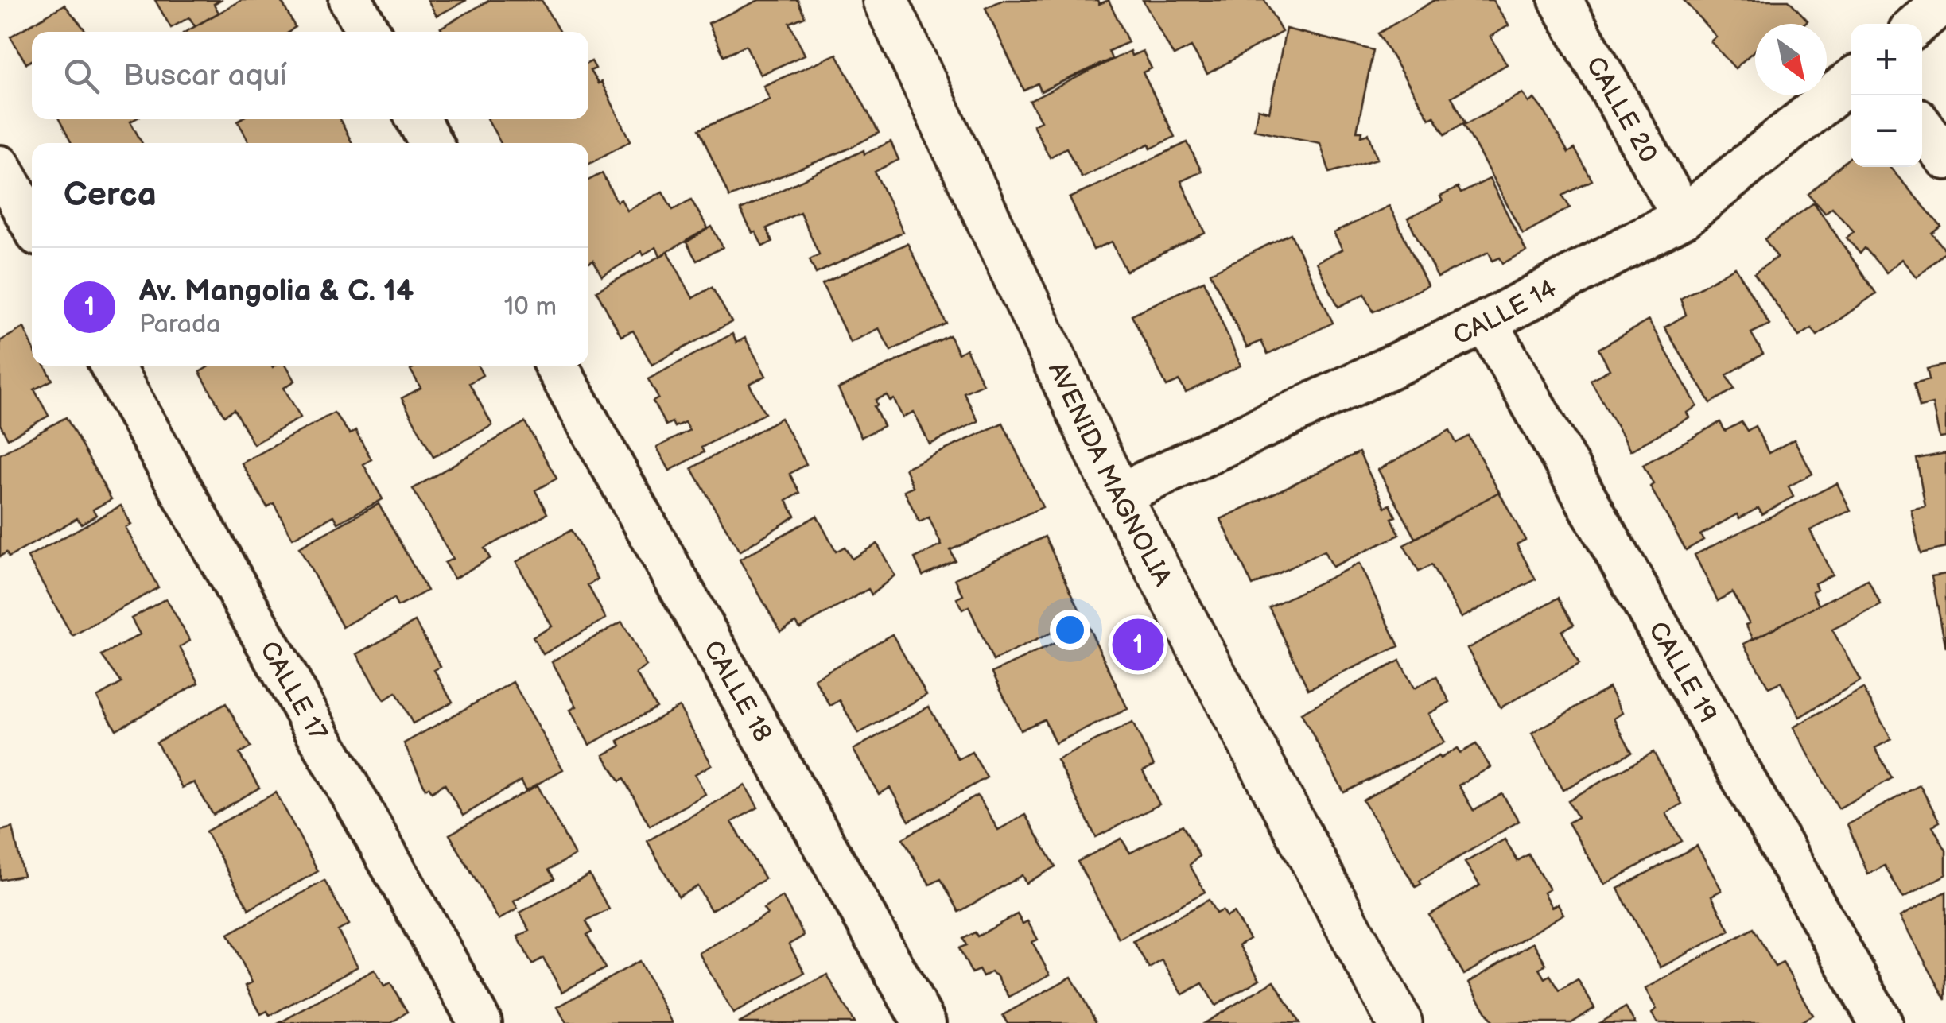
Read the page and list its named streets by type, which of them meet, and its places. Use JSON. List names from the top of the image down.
{
  "streets": {
    "street": [
      "CALLE 20",
      "CALLE 14",
      "AVENIDA MAGNOLIA",
      "CALLE 19",
      "CALLE 17",
      "CALLE 18"
    ]
  },
  "crossings": [
    ["CALLE 20", "CALLE 14"],
    ["CALLE 14", "AVENIDA MAGNOLIA"],
    ["CALLE 14", "CALLE 19"]
  ],
  "north": "bottom right",
  "page": {
    "map_buttons": ["+", "−"],
    "search": "Buscar aquí",
    "heading": "Cerca",
    "list": [
      {
        "mark": "1",
        "name": "Av. Mangolia & C. 14",
        "note": "Parada",
        "value": "10 m"
      }
    ],
    "pins": "1"
  }
}
